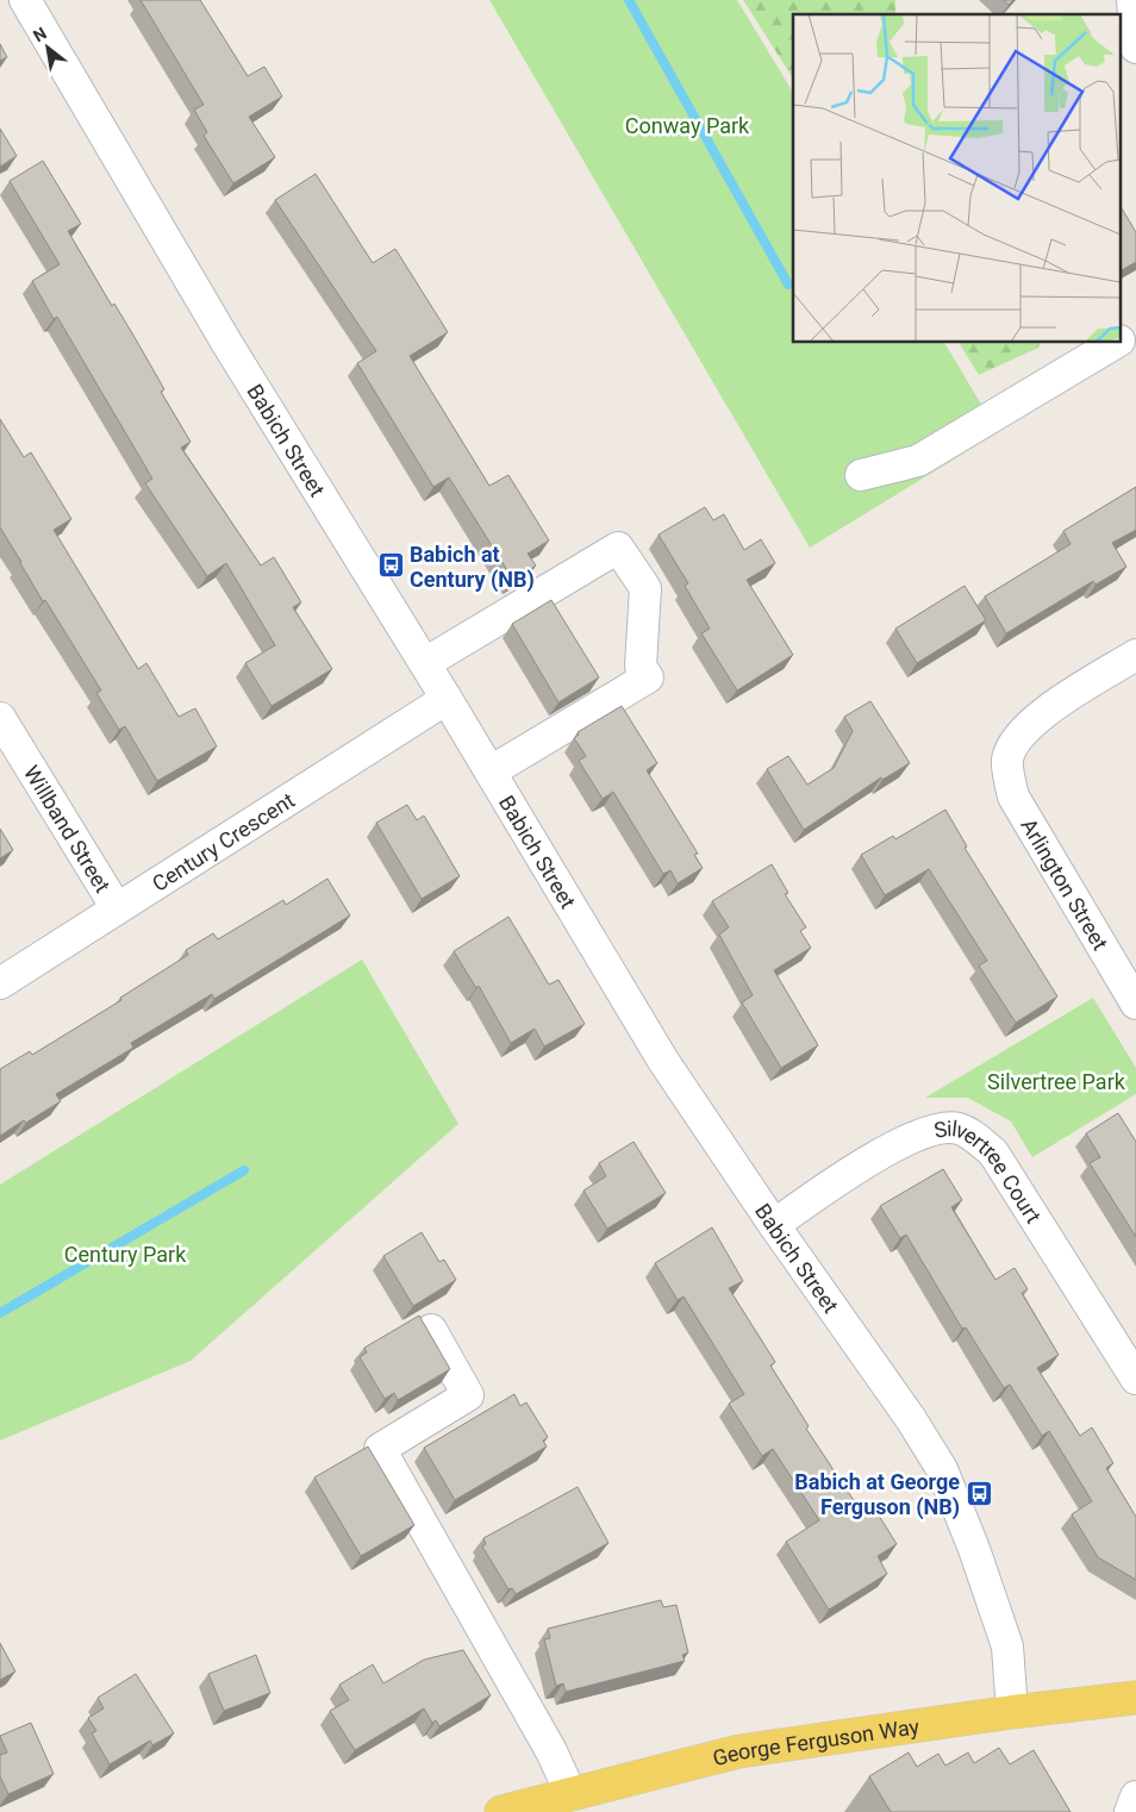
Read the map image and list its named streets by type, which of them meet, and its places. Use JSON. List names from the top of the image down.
{
  "streets": {
    "main road": ["George Ferguson Way"],
    "street": [
      "Babich Street",
      "Willband Street",
      "Century Crescent",
      "Arlington Street",
      "Silvertree Court"
    ]
  },
  "crossings": [
    ["Babich Street", "Century Crescent"],
    ["Babich Street", "Silvertree Court"],
    ["Babich Street", "George Ferguson Way"],
    ["Willband Street", "Century Crescent"]
  ],
  "parks": ["Conway Park", "Silvertree Park", "Century Park"],
  "places": {
    "bus stop": ["Babich at Century (NB)", "Babich at George Ferguson (NB)"]
  },
  "north": "top left"
}
